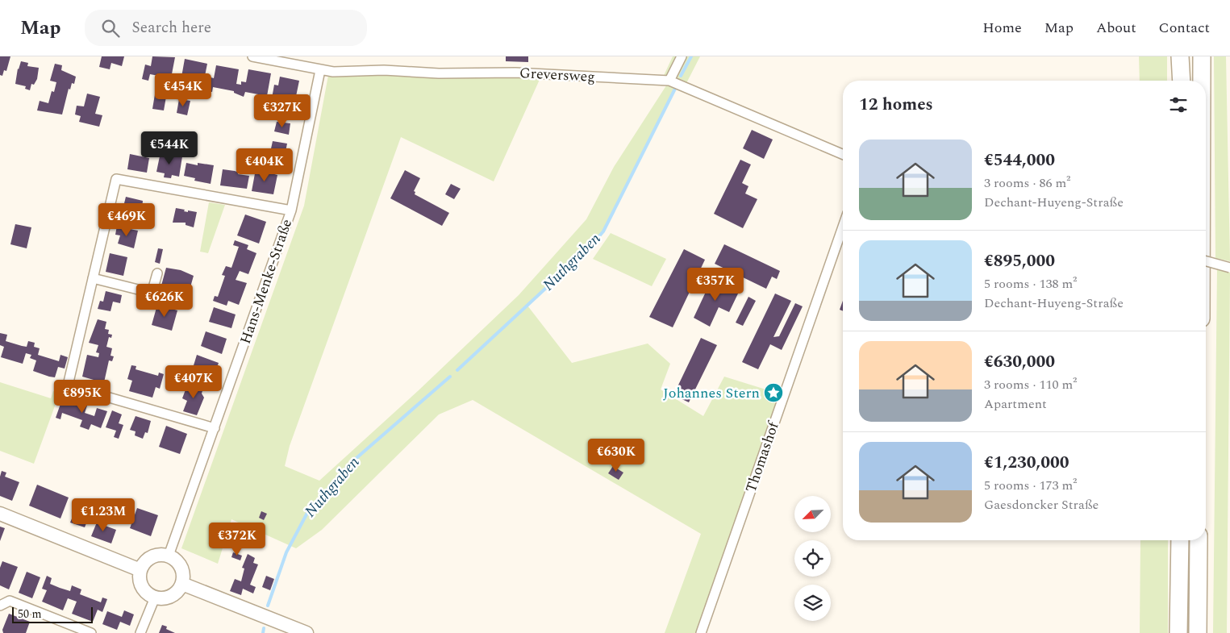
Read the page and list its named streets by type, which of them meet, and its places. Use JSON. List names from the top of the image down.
{
  "streets": {
    "street": ["Greversweg", "Hans-Menke-Straße", "Thomashof"]
  },
  "crossings": [
    ["Greversweg", "Hans-Menke-Straße"]
  ],
  "water": ["Nuthgraben"],
  "places": {
    "place": ["Johannes Stern"]
  },
  "scale_bar": "50 m",
  "north": "bottom left",
  "page": {
    "header": "Map",
    "search": "Search here",
    "nav": [
      "Home",
      "Map",
      "About",
      "Contact"
    ],
    "price": [
      "€454K",
      "€327K",
      "€544K",
      "€404K",
      "€469K",
      "€357K",
      "€626K",
      "€407K",
      "€895K",
      "€630K",
      "€1.23M",
      "€372K"
    ],
    "heading": "12 homes",
    "list": [
      {
        "name": "€544,000",
        "note": "3 rooms · 86 m² · Dechant-Huyeng-Straße"
      },
      {
        "name": "€895,000",
        "note": "5 rooms · 138 m² · Dechant-Huyeng-Straße"
      },
      {
        "name": "€630,000",
        "note": "3 rooms · 110 m² · Apartment"
      },
      {
        "name": "€1,230,000",
        "note": "5 rooms · 173 m² · Gaesdoncker Straße"
      }
    ],
    "scale": "50 m"
  }
}
